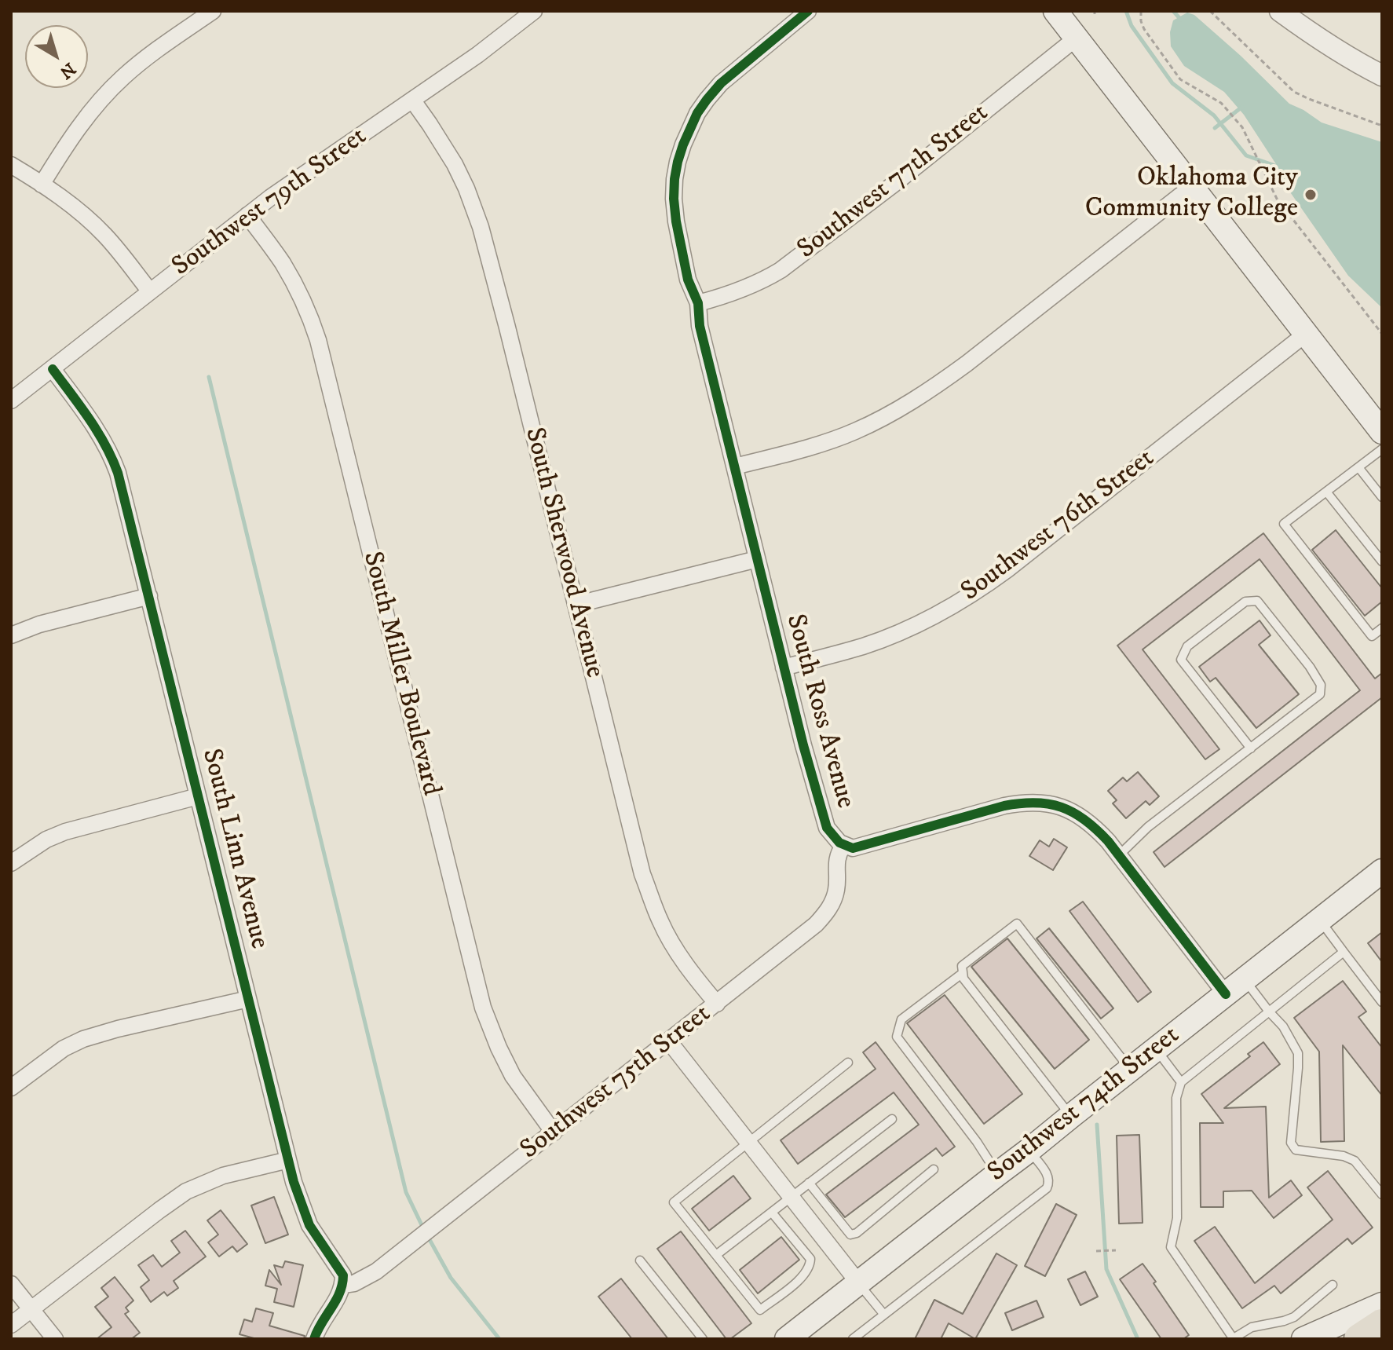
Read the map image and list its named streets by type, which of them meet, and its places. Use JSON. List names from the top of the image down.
{
  "streets": {
    "main road": ["Southwest 74th Street"],
    "street": [
      "Southwest 77th Street",
      "Southwest 79th Street",
      "Southwest 76th Street",
      "South Sherwood Avenue",
      "South Miller Boulevard",
      "South Ross Avenue",
      "South Linn Avenue",
      "Southwest 75th Street"
    ]
  },
  "crossings": [
    ["Southwest 77th Street", "South Ross Avenue"],
    ["Southwest 79th Street", "South Sherwood Avenue"],
    ["Southwest 79th Street", "South Miller Boulevard"],
    ["Southwest 79th Street", "South Linn Avenue"],
    ["Southwest 76th Street", "South Ross Avenue"],
    ["South Sherwood Avenue", "Southwest 75th Street"],
    ["South Miller Boulevard", "Southwest 75th Street"],
    ["South Ross Avenue", "Southwest 75th Street"],
    ["South Ross Avenue", "Southwest 74th Street"],
    ["South Linn Avenue", "Southwest 75th Street"]
  ],
  "places": ["Oklahoma City Community College"],
  "north": "bottom right"
}
